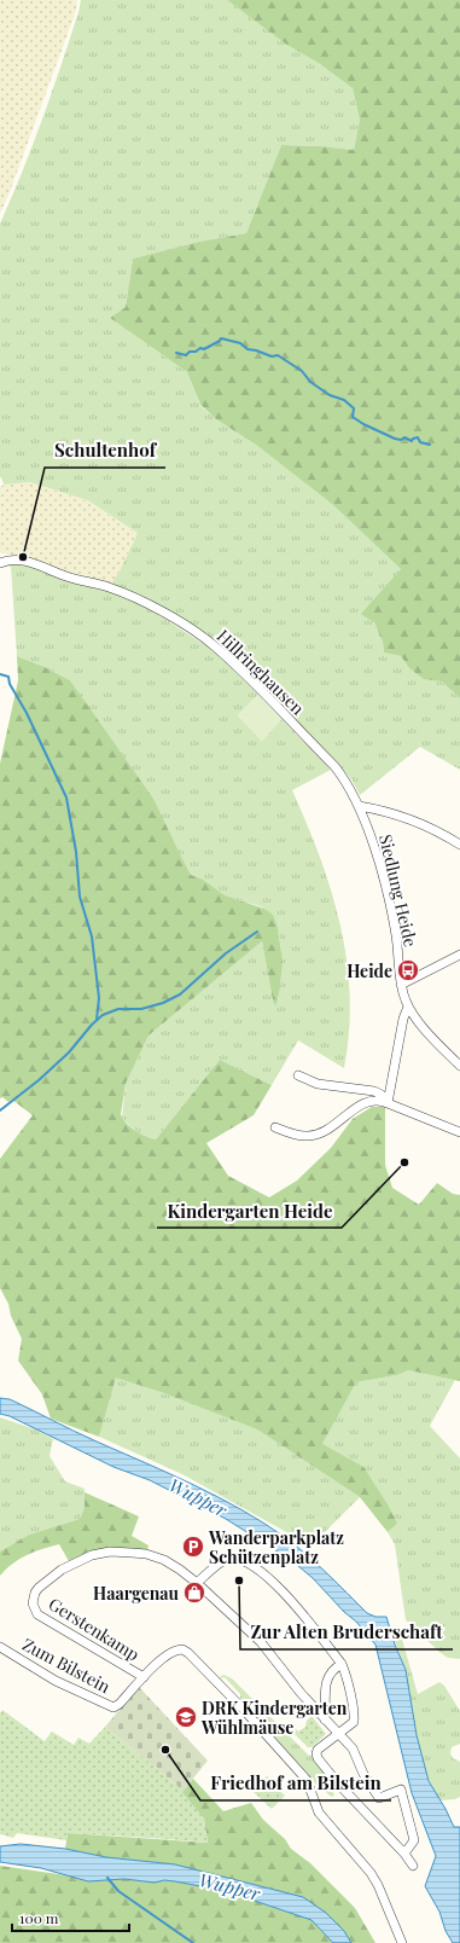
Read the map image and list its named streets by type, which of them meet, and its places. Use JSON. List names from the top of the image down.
{
  "streets": {
    "street": [
      "Hillringhausen",
      "Siedlung Heide",
      "Gerstenkamp",
      "Zum Bilstein"
    ]
  },
  "crossings": [
    ["Hillringhausen", "Siedlung Heide"],
    ["Gerstenkamp", "Zum Bilstein"]
  ],
  "water": ["Wupper"],
  "places": {
    "other": [
      "Schultenhof",
      "Kindergarten Heide",
      "Zur Alten Bruderschaft",
      "Friedhof am Bilstein"
    ],
    "bus stop": ["Heide"],
    "parking": ["Wanderparkplatz Schützenplatz"],
    "shop": ["Haargenau"],
    "school or university": ["DRK Kindergarten Wühlmäuse"]
  },
  "scale_bar": "100 m"
}
